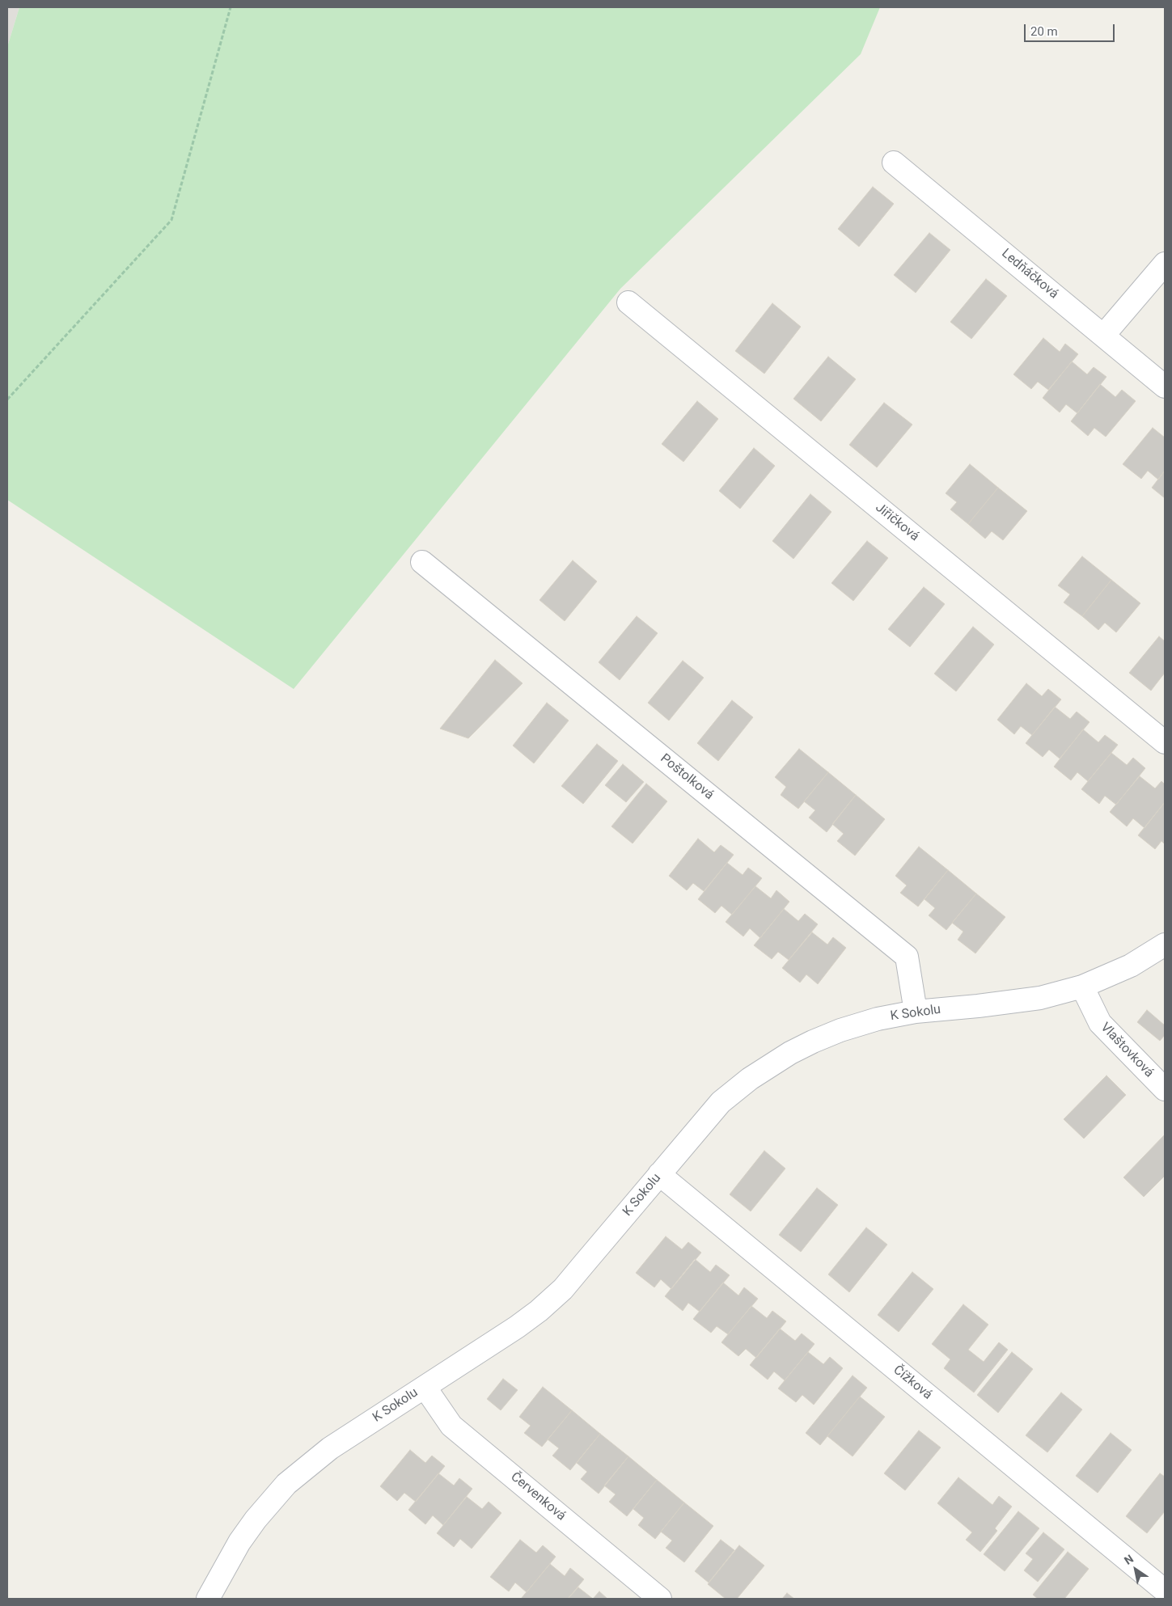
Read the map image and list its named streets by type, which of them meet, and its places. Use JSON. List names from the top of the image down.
{
  "streets": {
    "street": [
      "Ledňáčková",
      "Jiřičková",
      "Poštolková",
      "K Sokolu",
      "Vlaštovková",
      "Čížková",
      "Červenková"
    ]
  },
  "crossings": [
    ["Poštolková", "K Sokolu"],
    ["K Sokolu", "Vlaštovková"],
    ["K Sokolu", "Čížková"],
    ["K Sokolu", "Červenková"]
  ],
  "scale_bar": "20 m",
  "north": "top left"
}
